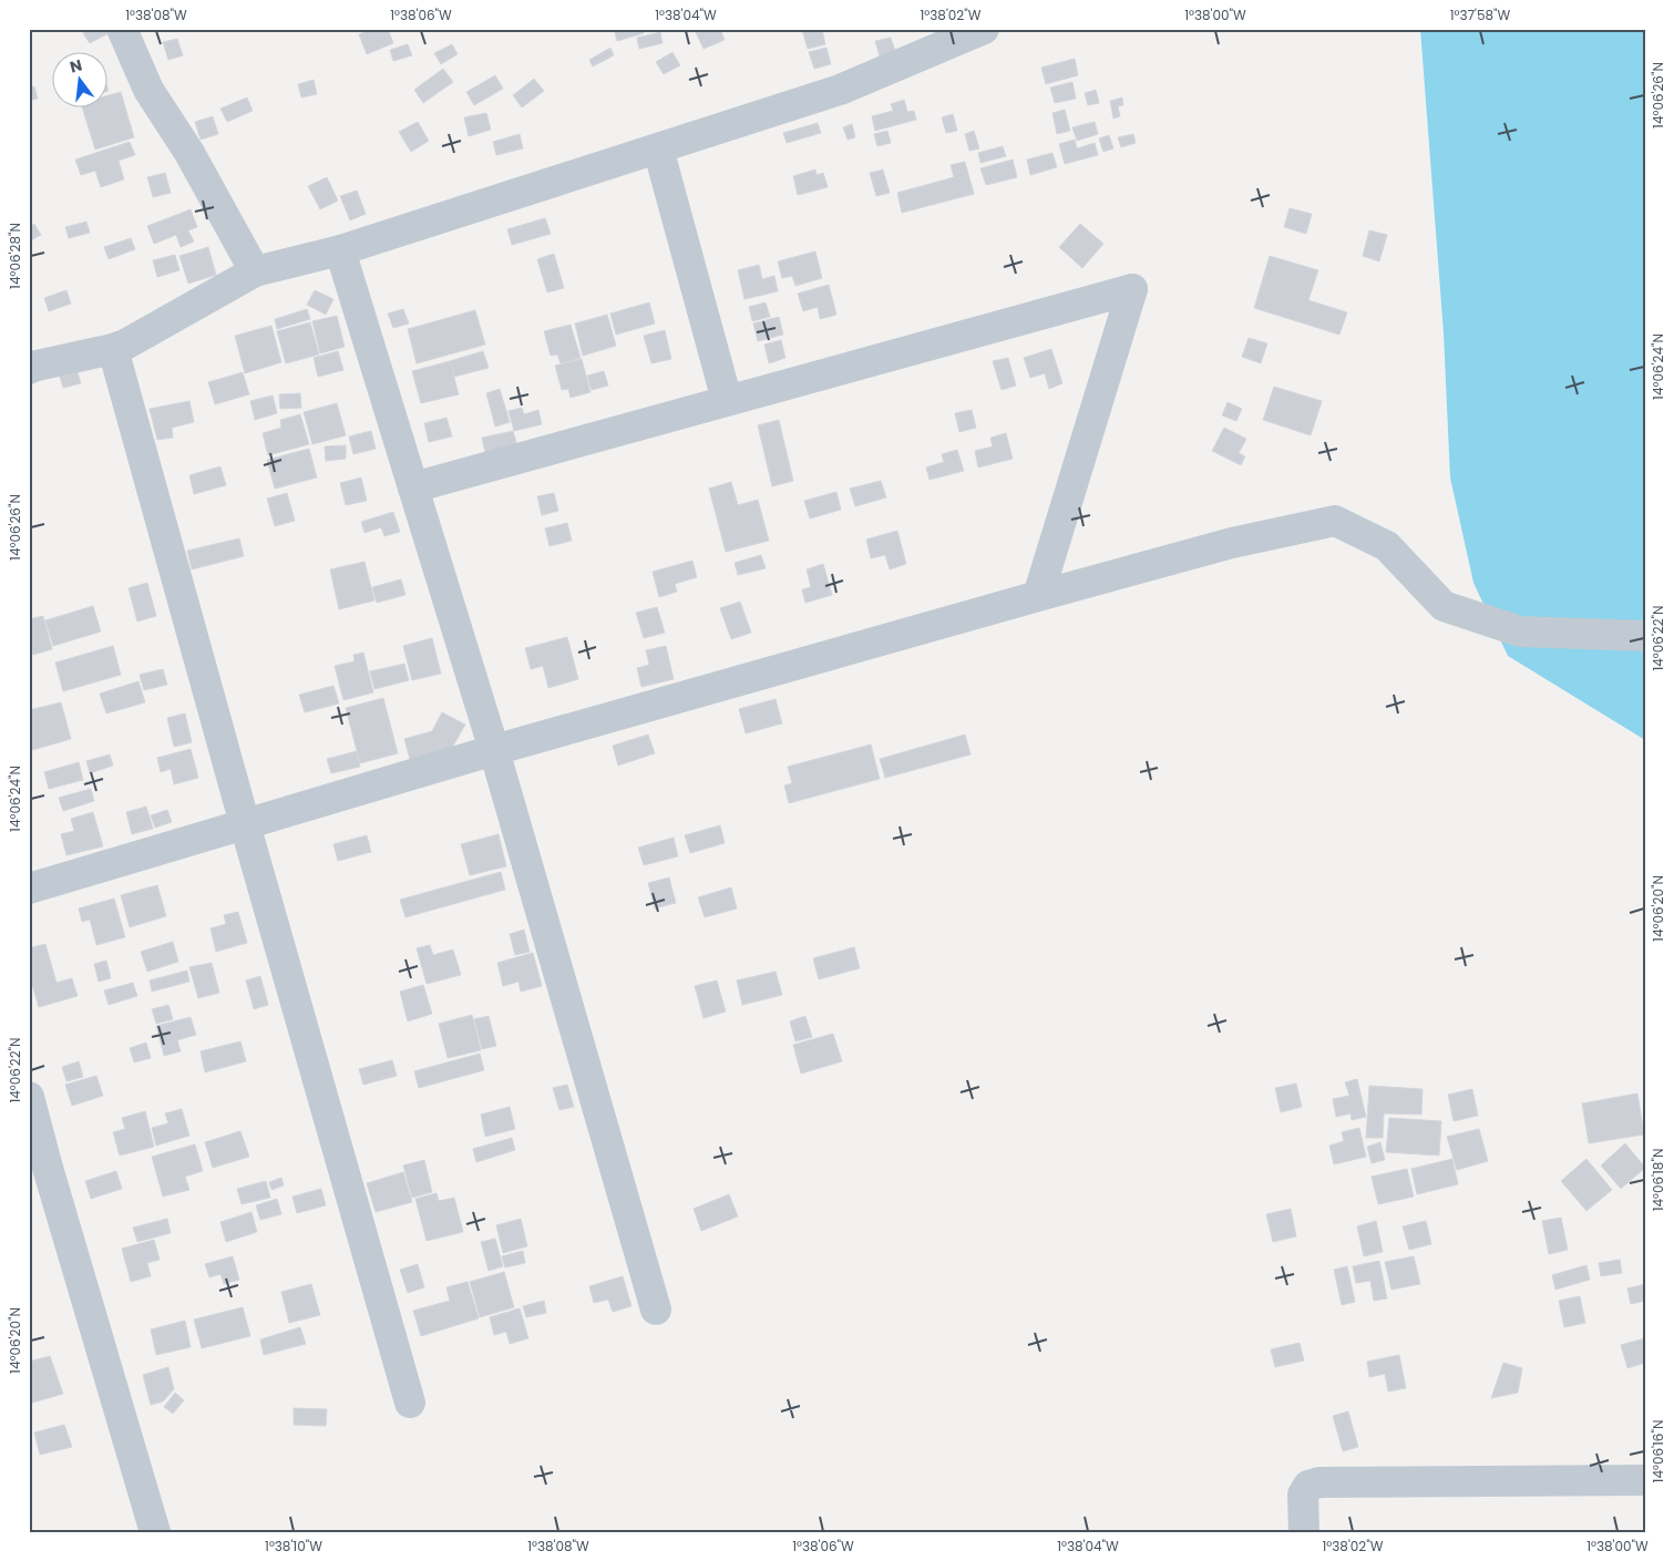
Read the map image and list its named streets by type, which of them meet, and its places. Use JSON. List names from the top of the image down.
{
  "north": "top",
  "coordinates": [
    "1°38'08\"W",
    "1°38'06\"W",
    "1°38'04\"W",
    "1°38'02\"W",
    "1°38'00\"W",
    "1°37'58\"W",
    "14°06'26\"N",
    "14°06'28\"N",
    "14°06'24\"N",
    "14°06'22\"N",
    "14°06'20\"N",
    "14°06'18\"N",
    "14°06'16\"N",
    "1°38'10\"W"
  ]
}
